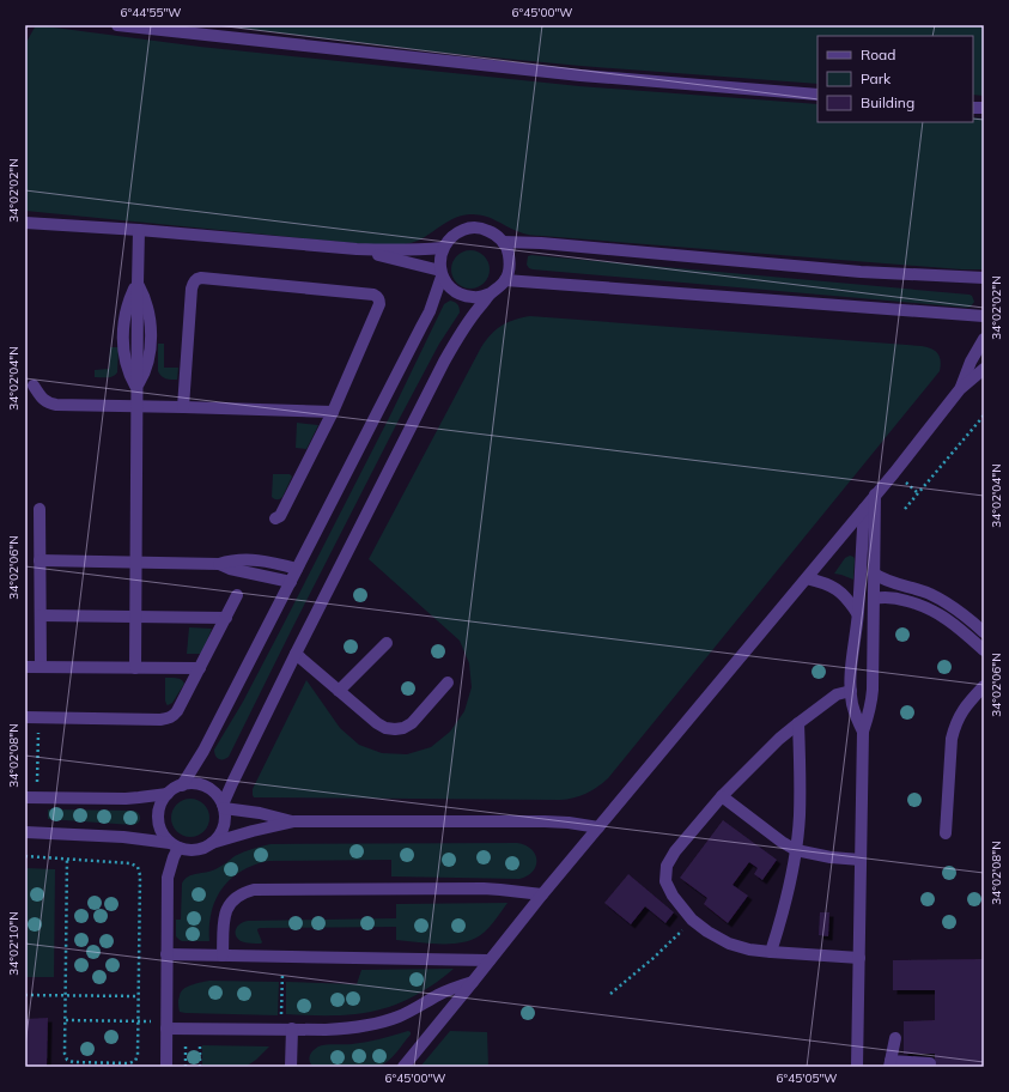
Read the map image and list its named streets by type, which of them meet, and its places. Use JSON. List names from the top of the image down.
{
  "legend": ["Road", "Park", "Building"],
  "coordinates": [
    "6°44'55\"W",
    "6°45'00\"W",
    "34°02'02\"N",
    "34°02'04\"N",
    "34°02'06\"N",
    "34°02'08\"N",
    "34°02'10\"N",
    "6°45'05\"W"
  ]
}
